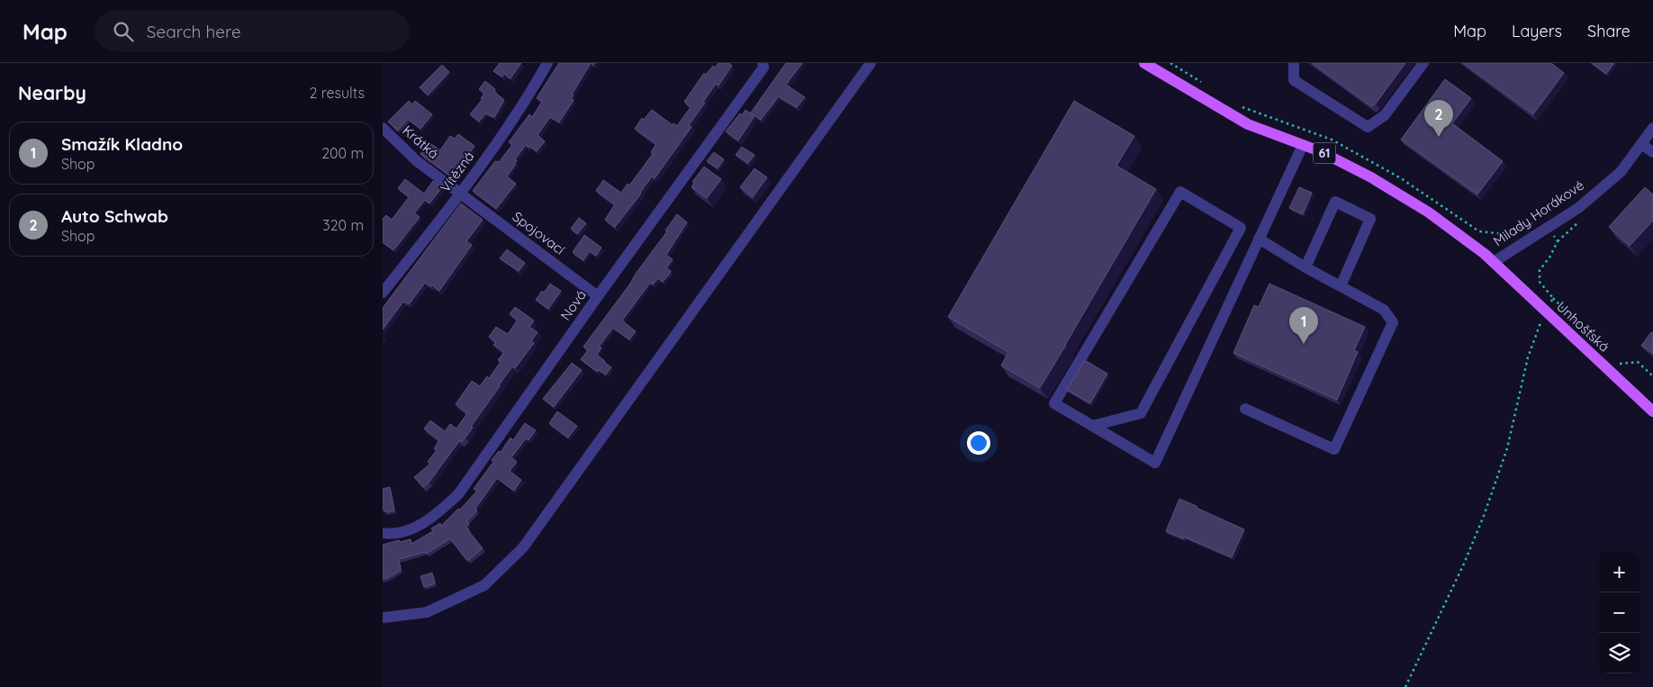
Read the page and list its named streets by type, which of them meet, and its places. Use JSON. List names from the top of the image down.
{
  "streets": {
    "main road": ["61", "Unhošťská"],
    "street": [
      "Krátká",
      "Vítězná",
      "Milady Horákové",
      "Spojovací",
      "Nová"
    ]
  },
  "crossings": [
    ["Krátká", "Vítězná"],
    ["Krátká", "Spojovací"],
    ["61", "Milady Horákové"],
    ["61", "Unhošťská"],
    ["Vítězná", "Spojovací"],
    ["Milady Horákové", "Unhošťská"],
    ["Spojovací", "Nová"]
  ],
  "page": {
    "header": "Map",
    "search": "Search here",
    "nav": ["Map", "Layers", "Share"],
    "heading": ["Nearby", "2 results"],
    "pins": ["2", "1"],
    "list": [
      {
        "mark": "1",
        "name": "Smažík Kladno",
        "note": "Shop",
        "value": "200 m"
      },
      {
        "mark": "2",
        "name": "Auto Schwab",
        "note": "Shop",
        "value": "320 m"
      }
    ],
    "map_buttons": ["+", "−"]
  }
}
